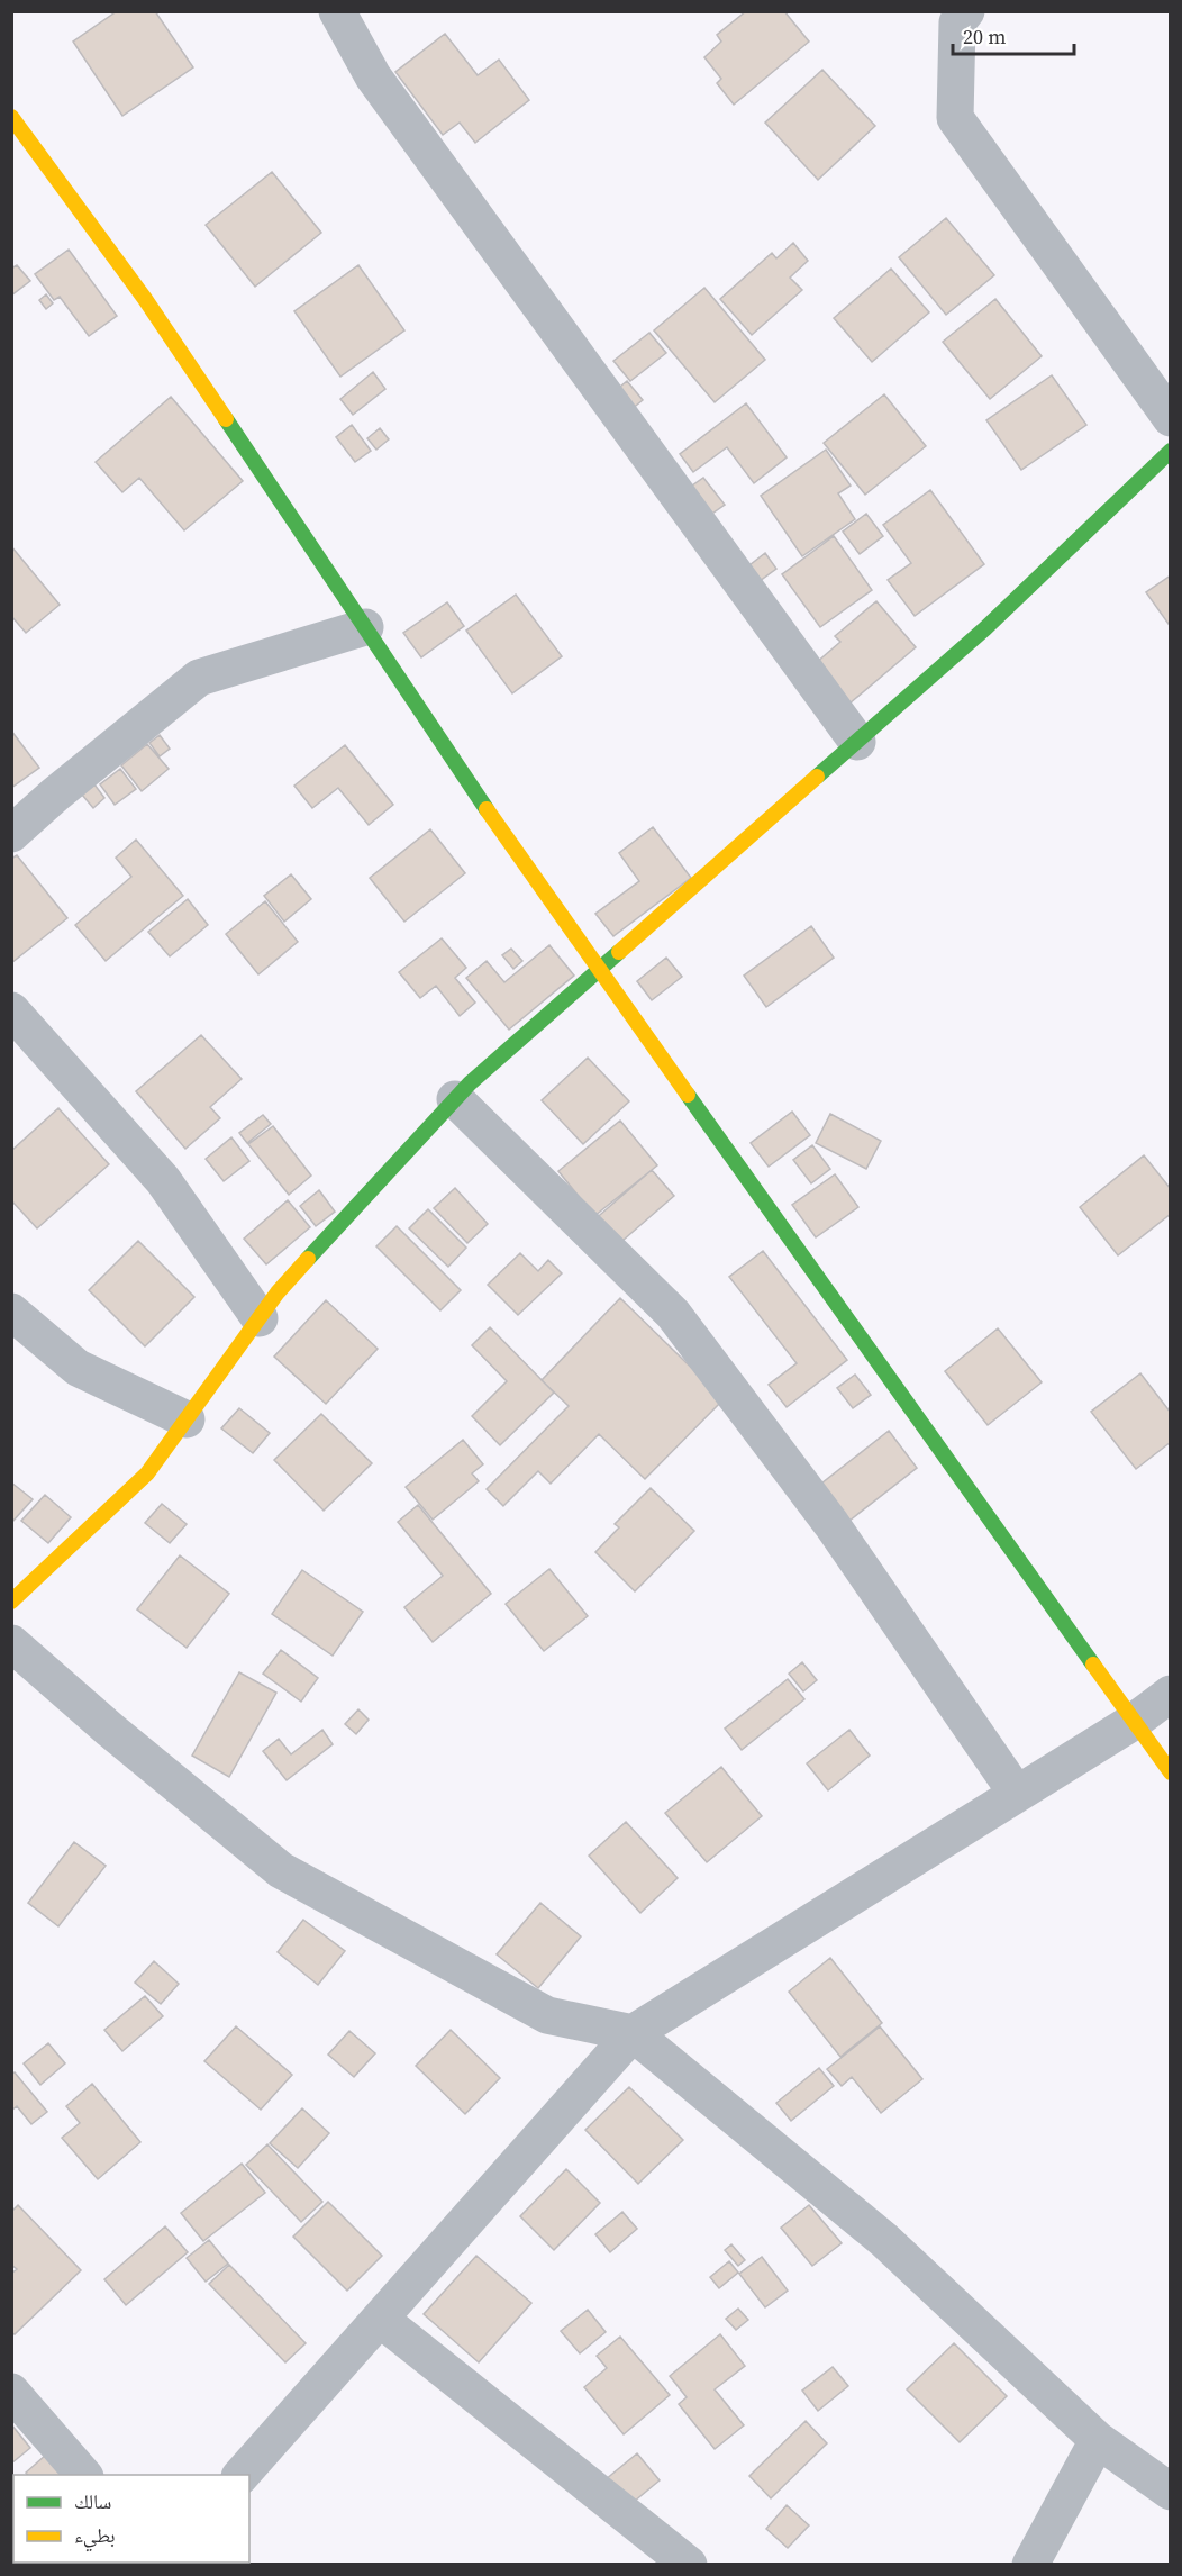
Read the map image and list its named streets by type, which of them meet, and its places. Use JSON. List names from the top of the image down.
{
  "legend": ["سالك", "بطيء"],
  "scale_bar": "20 m"
}
